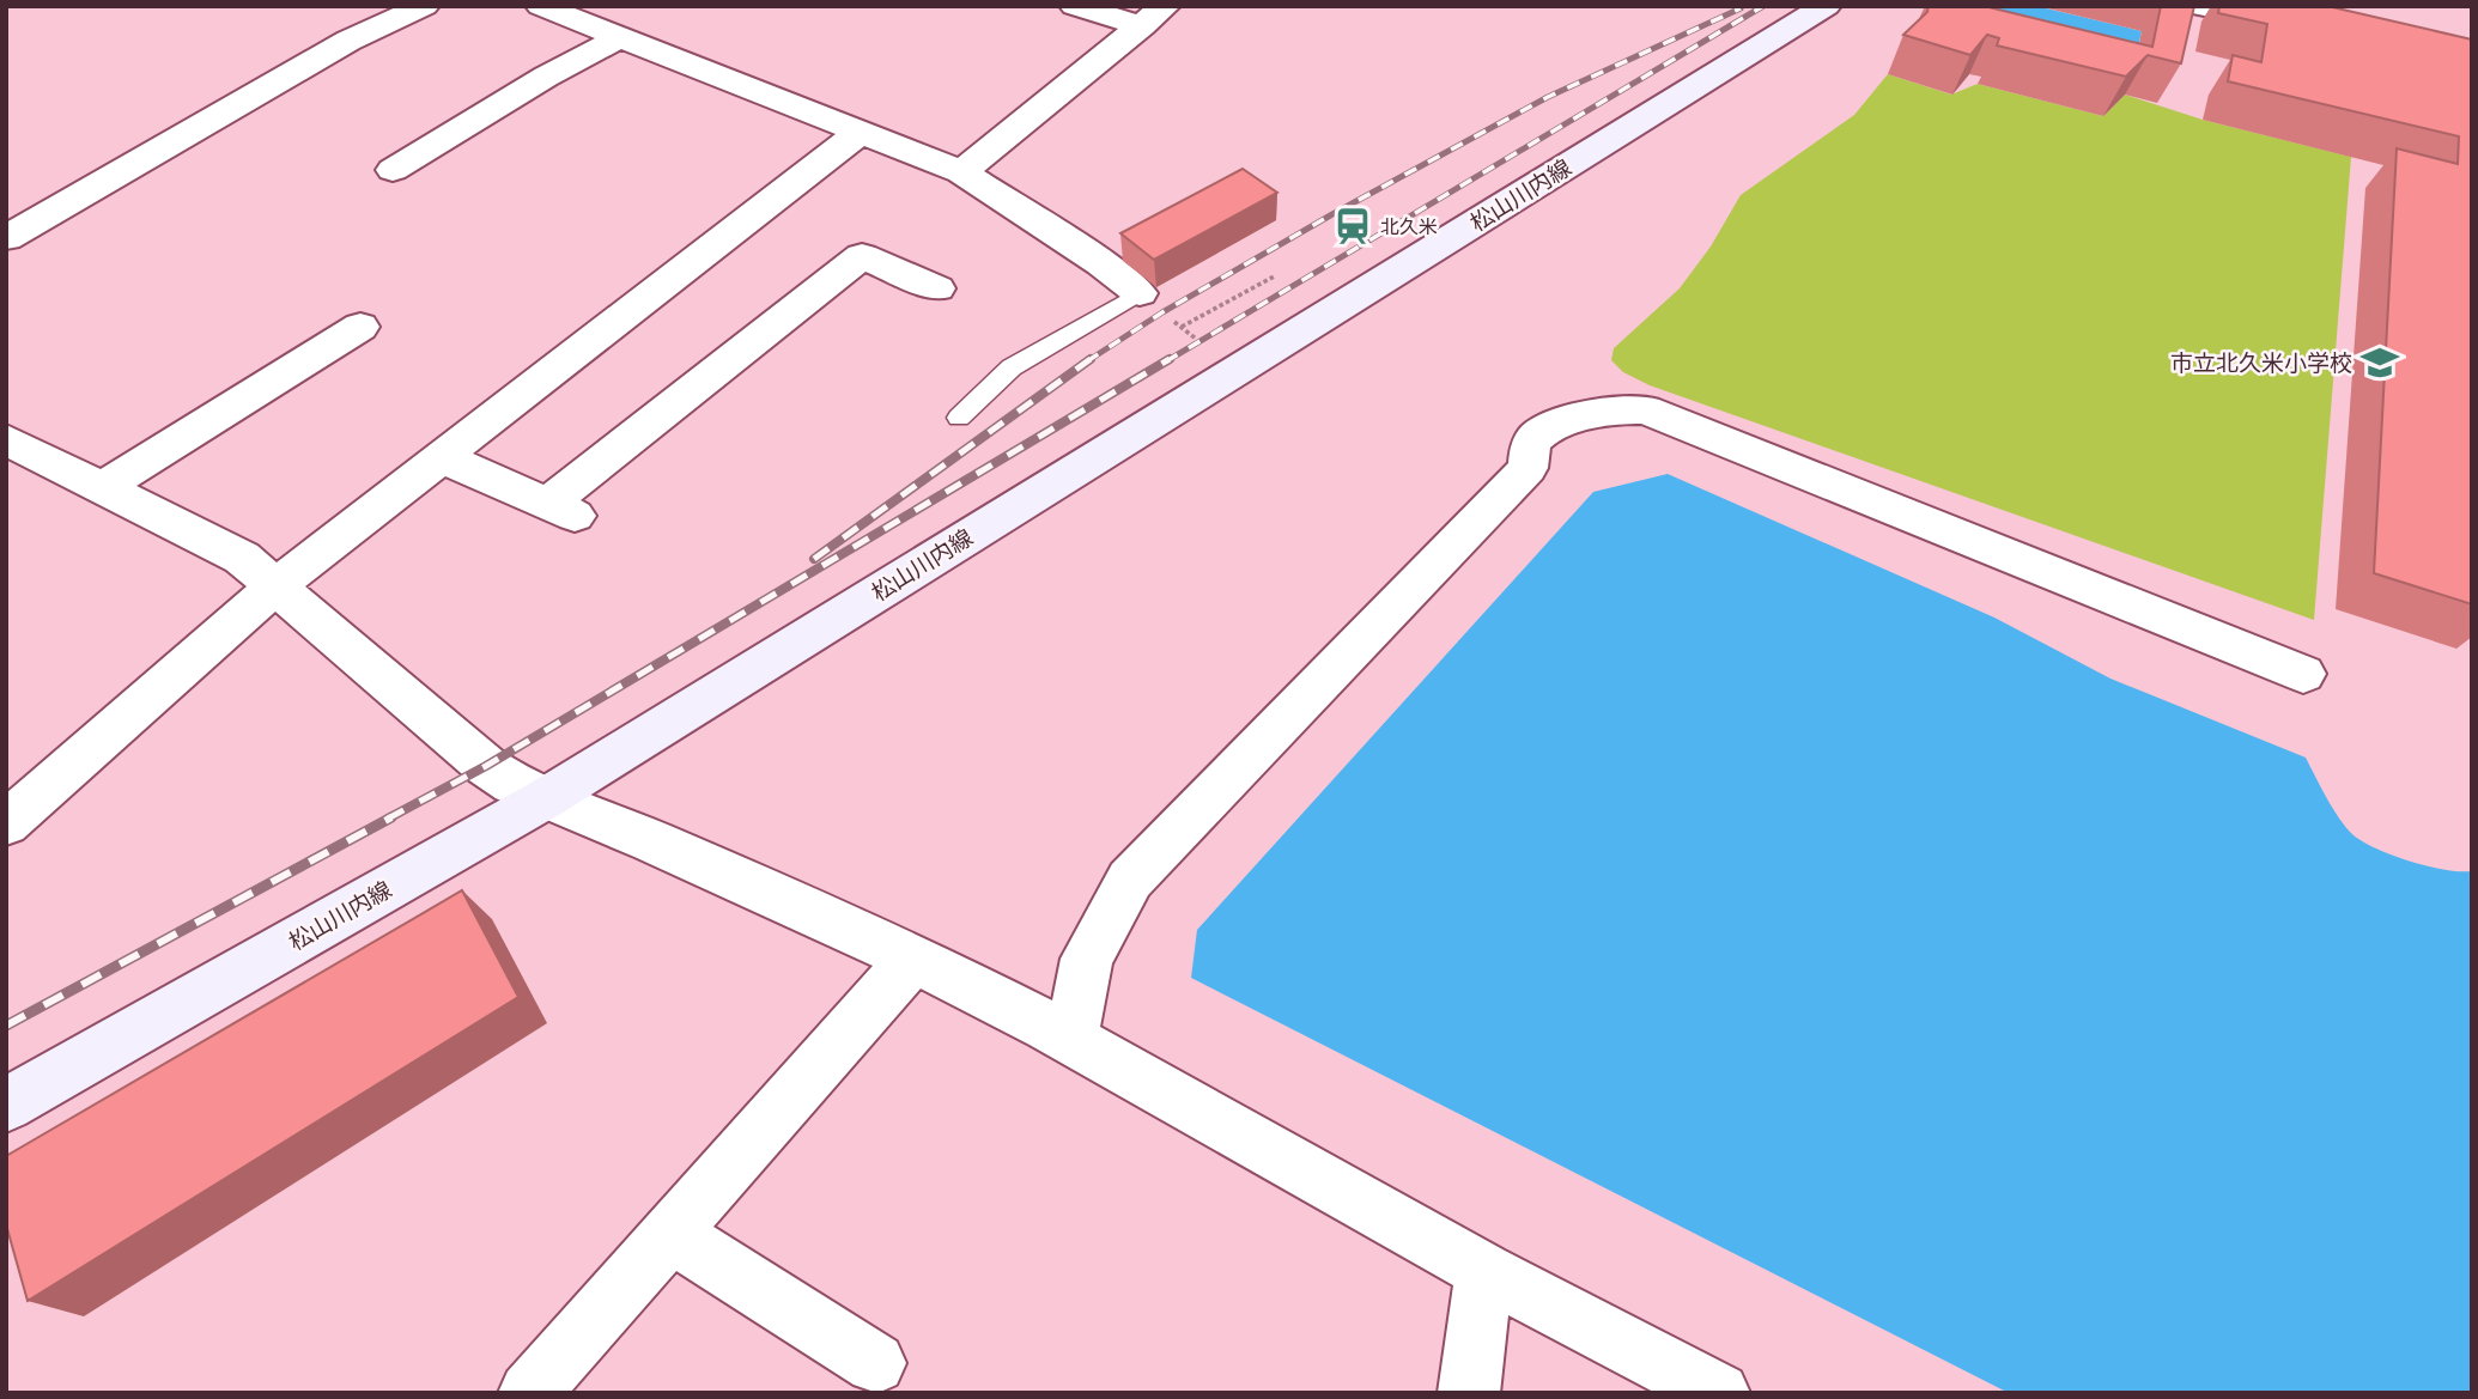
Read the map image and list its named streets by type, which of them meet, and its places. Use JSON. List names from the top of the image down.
{
  "streets": {
    "main road": ["松山川内線"]
  },
  "places": {
    "station": ["北久米"],
    "school or university": ["市立北久米小学校"]
  }
}
